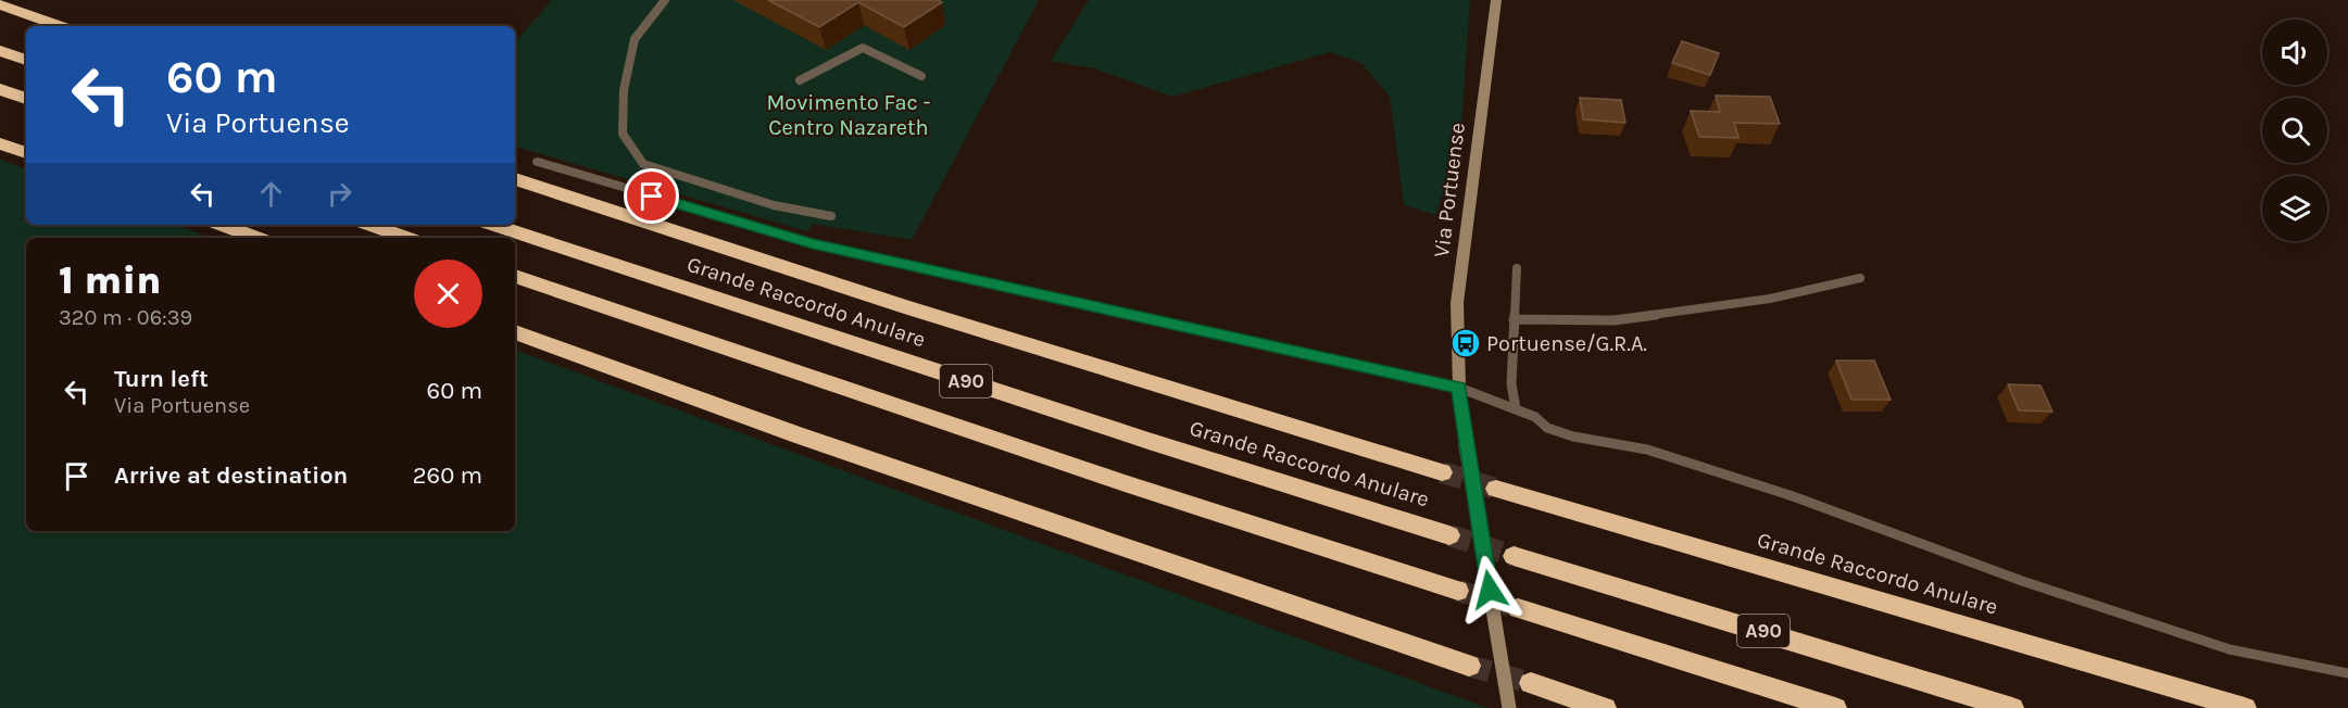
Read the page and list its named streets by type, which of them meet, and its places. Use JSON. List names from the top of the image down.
{
  "streets": {
    "highway": ["Grande Raccordo Anulare", "A90"],
    "main road": ["Via Portuense"]
  },
  "parks": ["Movimento Fac - Centro Nazareth"],
  "places": {
    "bus stop": ["Portuense/G.R.A."]
  },
  "page": {
    "turn": ["60 m", "Via Portuense"],
    "heading": ["1 min", "320 m · 06:39"],
    "list": [
      {
        "name": "Turn left",
        "note": "Via Portuense",
        "value": "60 m"
      },
      {
        "name": "Arrive at destination",
        "value": "260 m"
      }
    ]
  }
}
